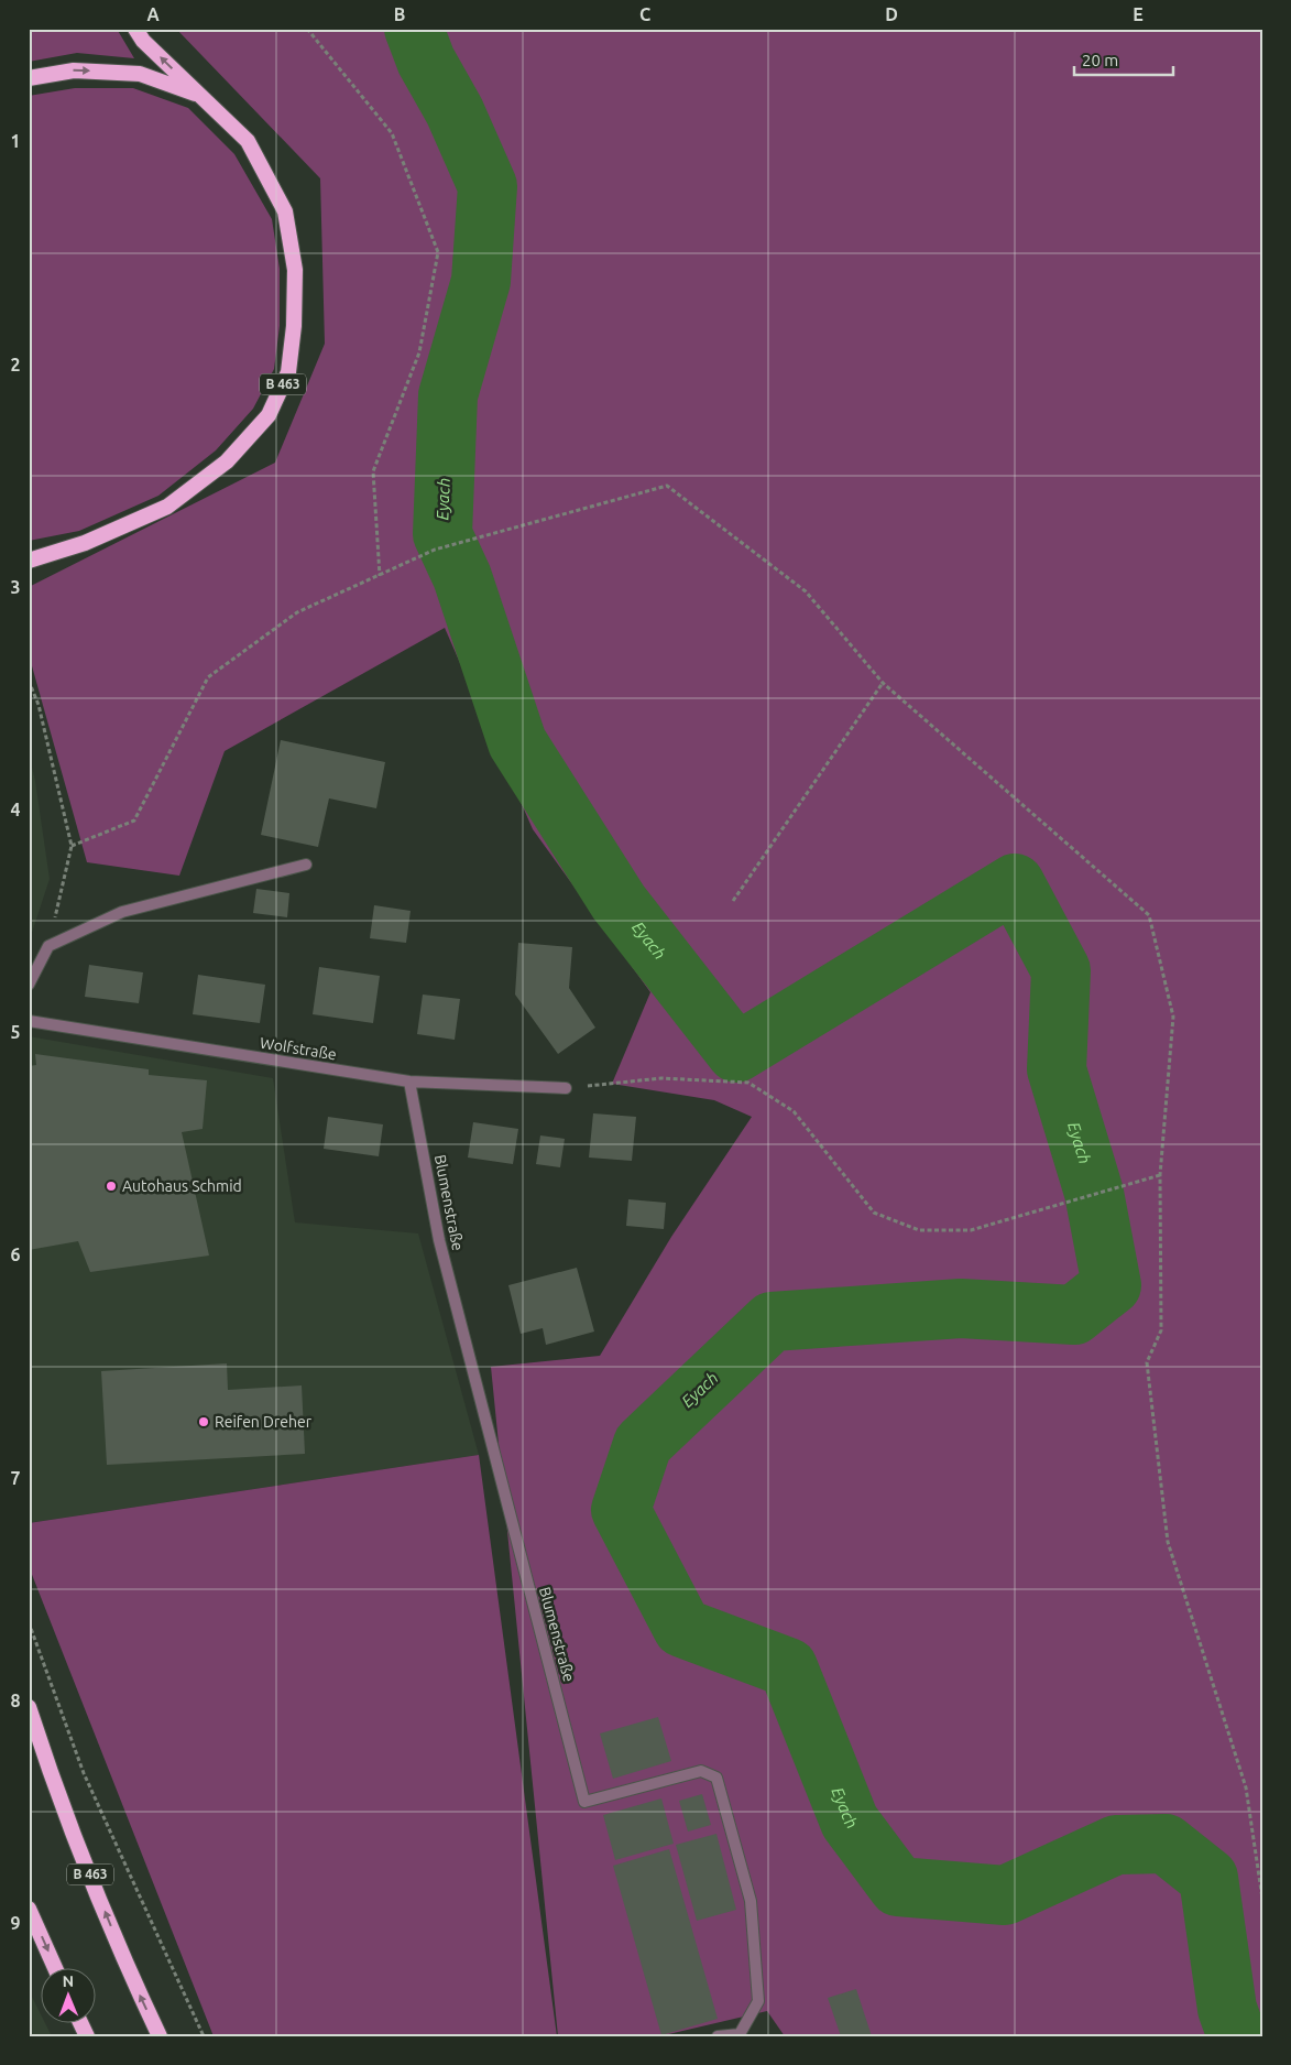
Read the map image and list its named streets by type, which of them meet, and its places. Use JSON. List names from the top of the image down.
{
  "streets": {
    "highway": ["B 463"],
    "street": ["Wolfstraße", "Blumenstraße"]
  },
  "crossings": [
    ["Wolfstraße", "Blumenstraße"]
  ],
  "water": ["Eyach"],
  "places": ["Autohaus Schmid", "Reifen Dreher"],
  "scale_bar": "20 m",
  "north": "top",
  "grid": {
    "columns": [
      "A",
      "B",
      "C",
      "D",
      "E"
    ],
    "rows": [
      "1",
      "2",
      "3",
      "4",
      "5",
      "6",
      "7",
      "8",
      "9"
    ]
  }
}
